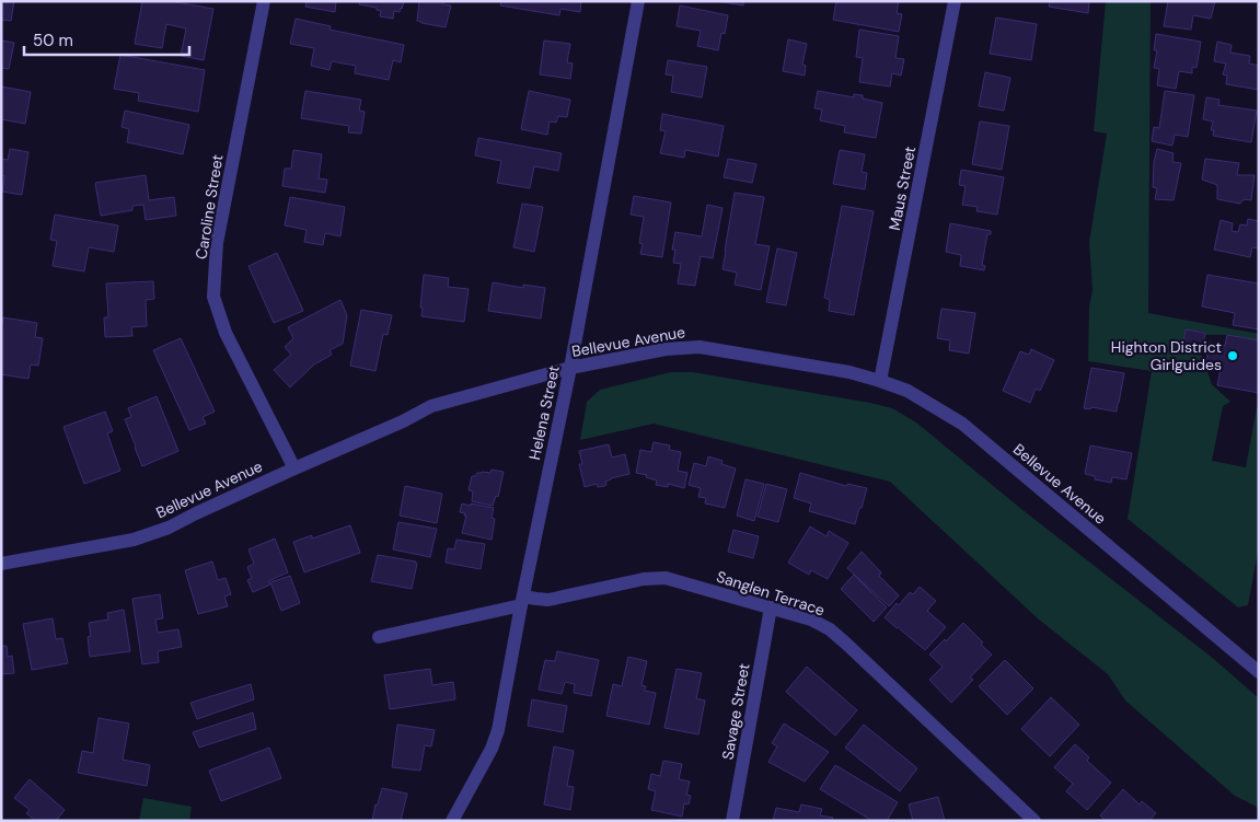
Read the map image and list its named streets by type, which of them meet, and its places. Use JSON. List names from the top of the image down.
{
  "streets": {
    "street": [
      "Maus Street",
      "Caroline Street",
      "Bellevue Avenue",
      "Helena Street",
      "Sanglen Terrace",
      "Savage Street"
    ]
  },
  "crossings": [
    ["Maus Street", "Bellevue Avenue"],
    ["Caroline Street", "Bellevue Avenue"],
    ["Bellevue Avenue", "Helena Street"],
    ["Helena Street", "Sanglen Terrace"],
    ["Sanglen Terrace", "Savage Street"]
  ],
  "places": ["Highton District Girlguides"],
  "scale_bar": "50 m"
}
